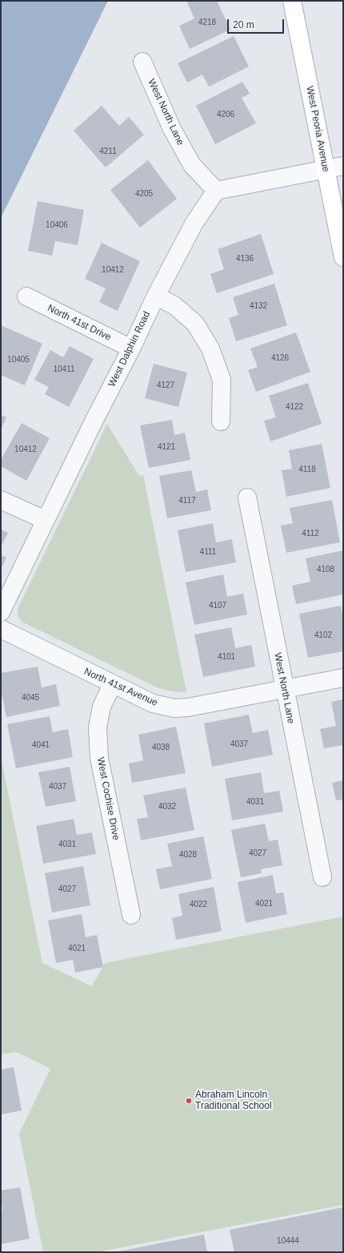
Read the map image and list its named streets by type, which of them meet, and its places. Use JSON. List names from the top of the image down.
{
  "streets": {
    "main road": ["West Peoria Avenue"],
    "street": [
      "West North Lane",
      "North 41st Drive",
      "West Dalphin Road",
      "North 41st Avenue",
      "West Cochise Drive"
    ]
  },
  "crossings": [
    ["West North Lane", "West Dalphin Road"],
    ["West North Lane", "North 41st Avenue"],
    ["North 41st Drive", "West Dalphin Road"],
    ["North 41st Avenue", "West Cochise Drive"]
  ],
  "places": ["Abraham Lincoln Traditional School"],
  "house_numbers": [
    "4218",
    "4206",
    "4211",
    "4205",
    "10406",
    "4136",
    "10412",
    "4132",
    "4126",
    "10405",
    "10411",
    "4127",
    "4122",
    "4121",
    "10412",
    "4118",
    "4117",
    "4112",
    "4111",
    "4108",
    "4107",
    "4102",
    "4101",
    "4045",
    "4037",
    "4041",
    "4038",
    "4037",
    "4031",
    "4032",
    "4031",
    "4027",
    "4028",
    "4027",
    "4021",
    "4022",
    "4021",
    "10444"
  ],
  "scale_bar": "20 m"
}
